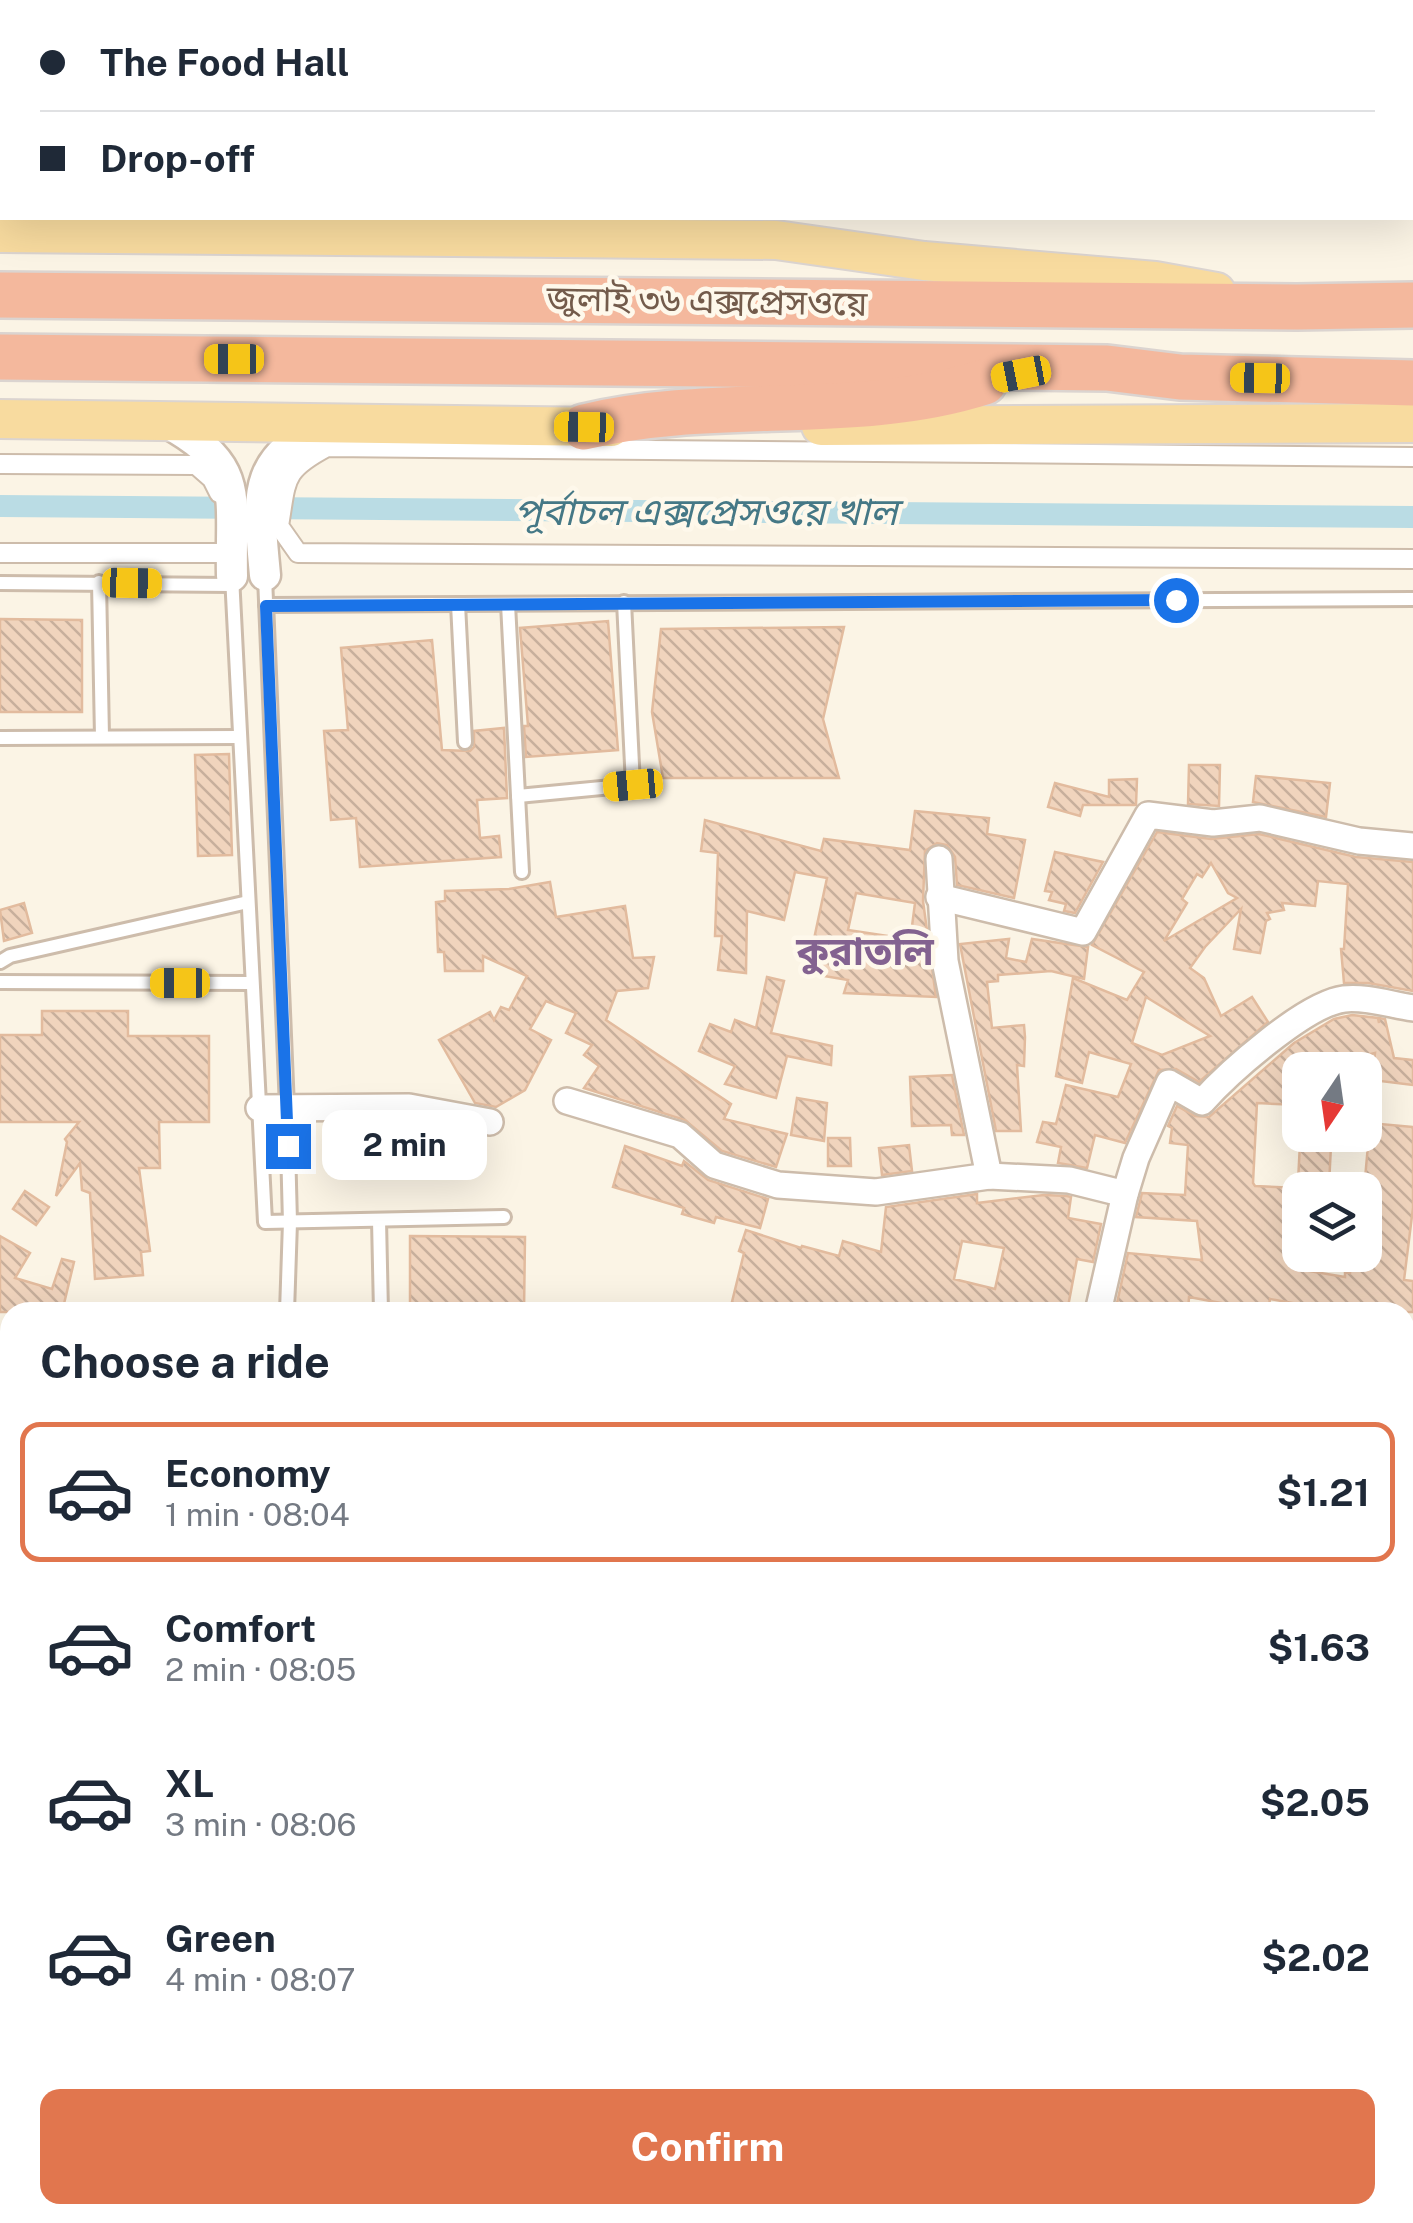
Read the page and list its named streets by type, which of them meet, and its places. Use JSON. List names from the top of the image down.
{
  "streets": {
    "highway": ["জুলাই ৩৬ এক্সপ্রেসওয়ে"]
  },
  "districts": ["কুরাতলি"],
  "water": ["পূর্বাচল এক্সপ্রেসওয়ে খাল"],
  "north": "bottom",
  "page": {
    "banner": ["The Food Hall", "Drop-off"],
    "bubble": "2 min",
    "heading": "Choose a ride",
    "list": [
      {
        "name": "Economy",
        "note": "1 min · 08:04",
        "value": "$1.21"
      },
      {
        "name": "Comfort",
        "note": "2 min · 08:05",
        "value": "$1.63"
      },
      {
        "name": "XL",
        "note": "3 min · 08:06",
        "value": "$2.05"
      },
      {
        "name": "Green",
        "note": "4 min · 08:07",
        "value": "$2.02"
      }
    ],
    "buttons": "Confirm"
  }
}
